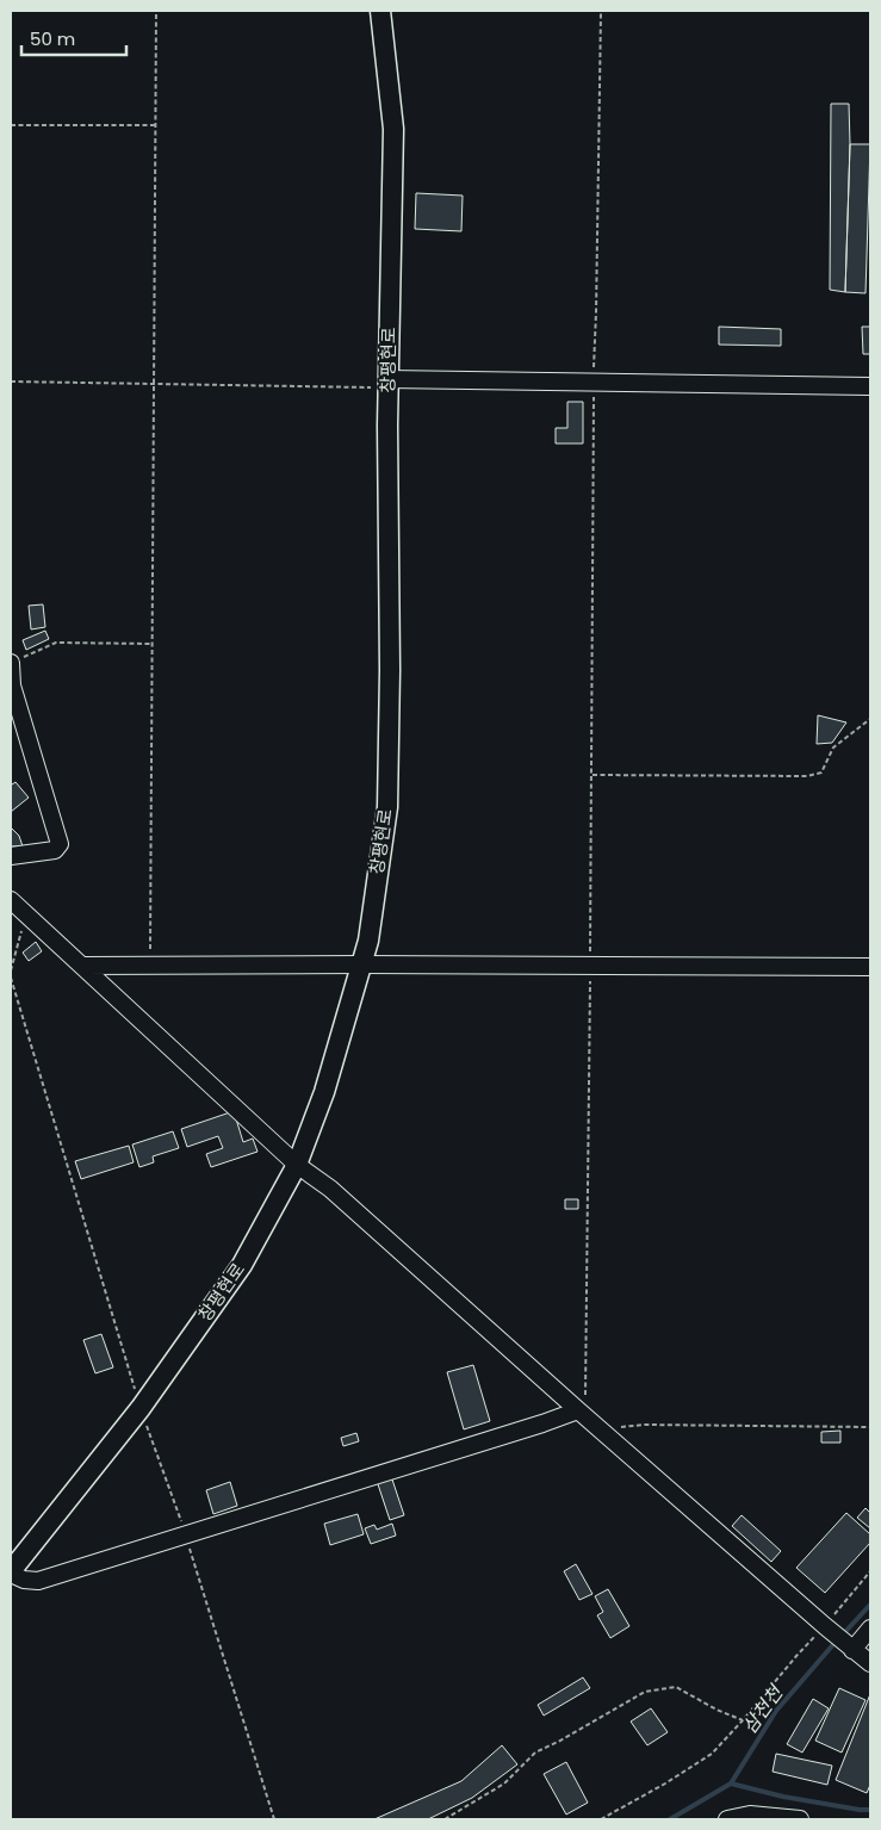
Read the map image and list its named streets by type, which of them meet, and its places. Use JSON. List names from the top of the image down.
{
  "streets": {
    "main road": ["창평현로"]
  },
  "water": ["삼천천"],
  "scale_bar": "50 m"
}
